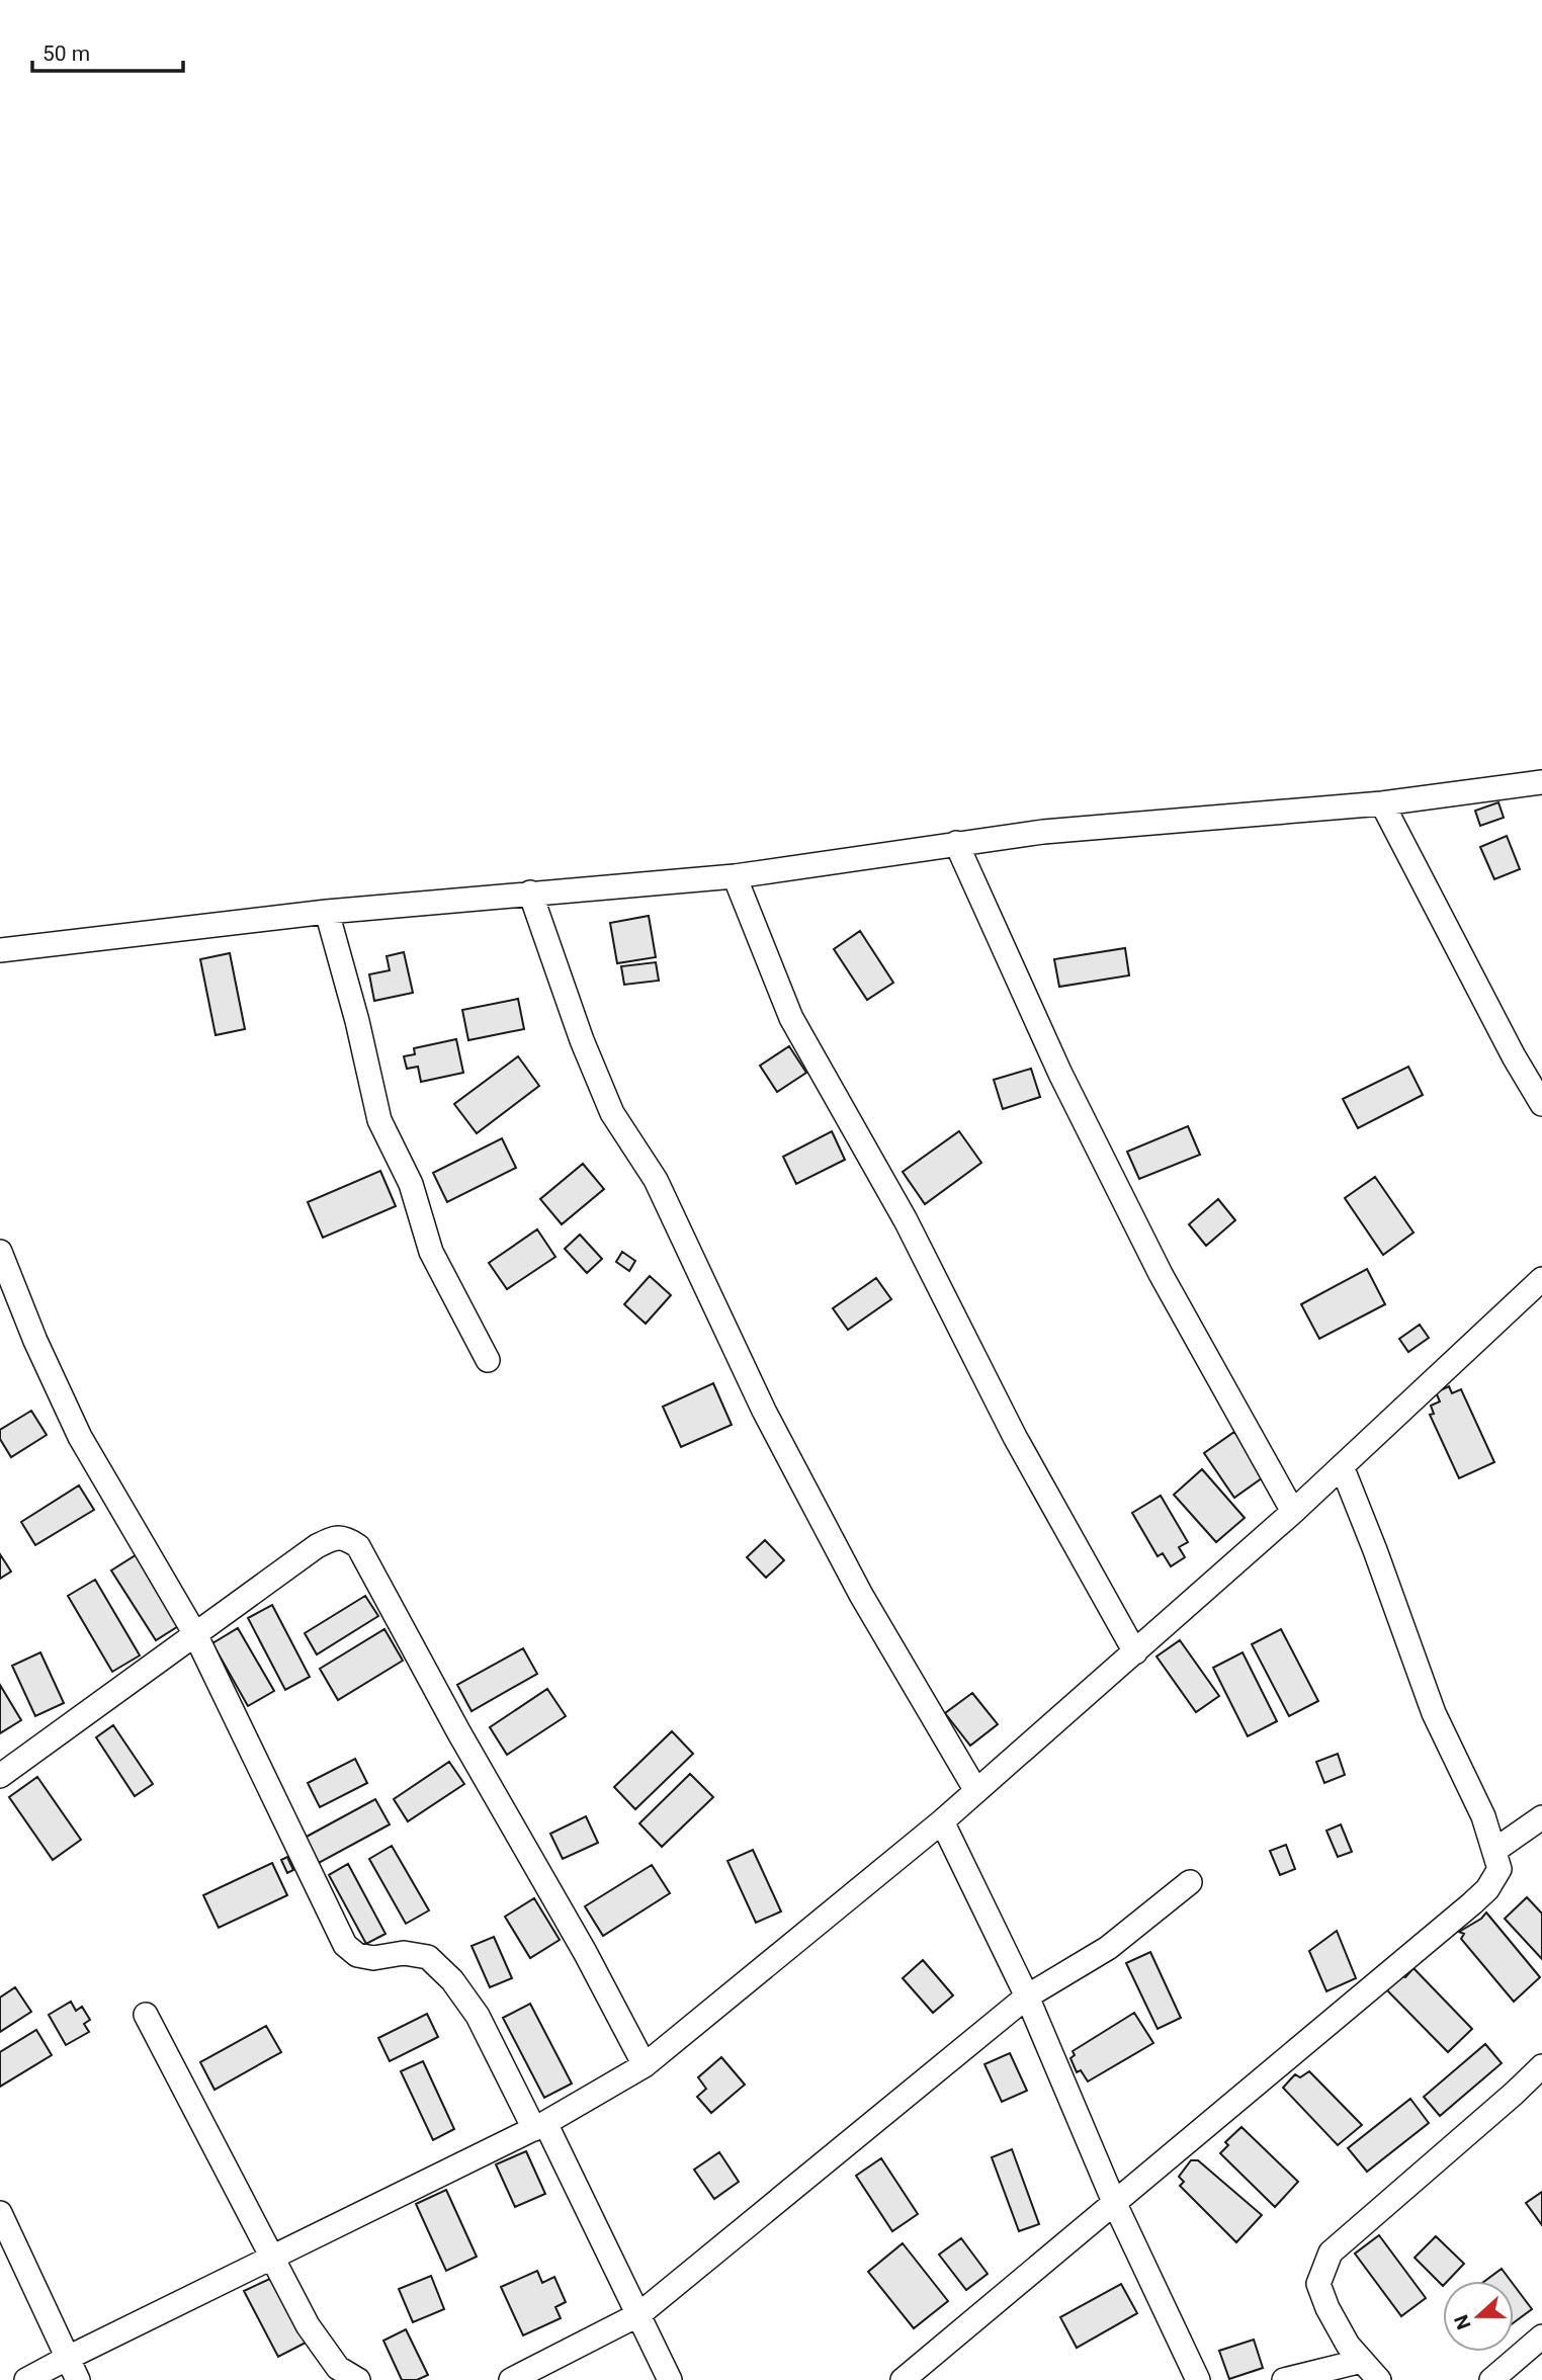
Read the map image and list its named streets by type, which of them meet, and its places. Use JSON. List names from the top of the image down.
{
  "scale_bar": "50 m",
  "north": "left"
}
